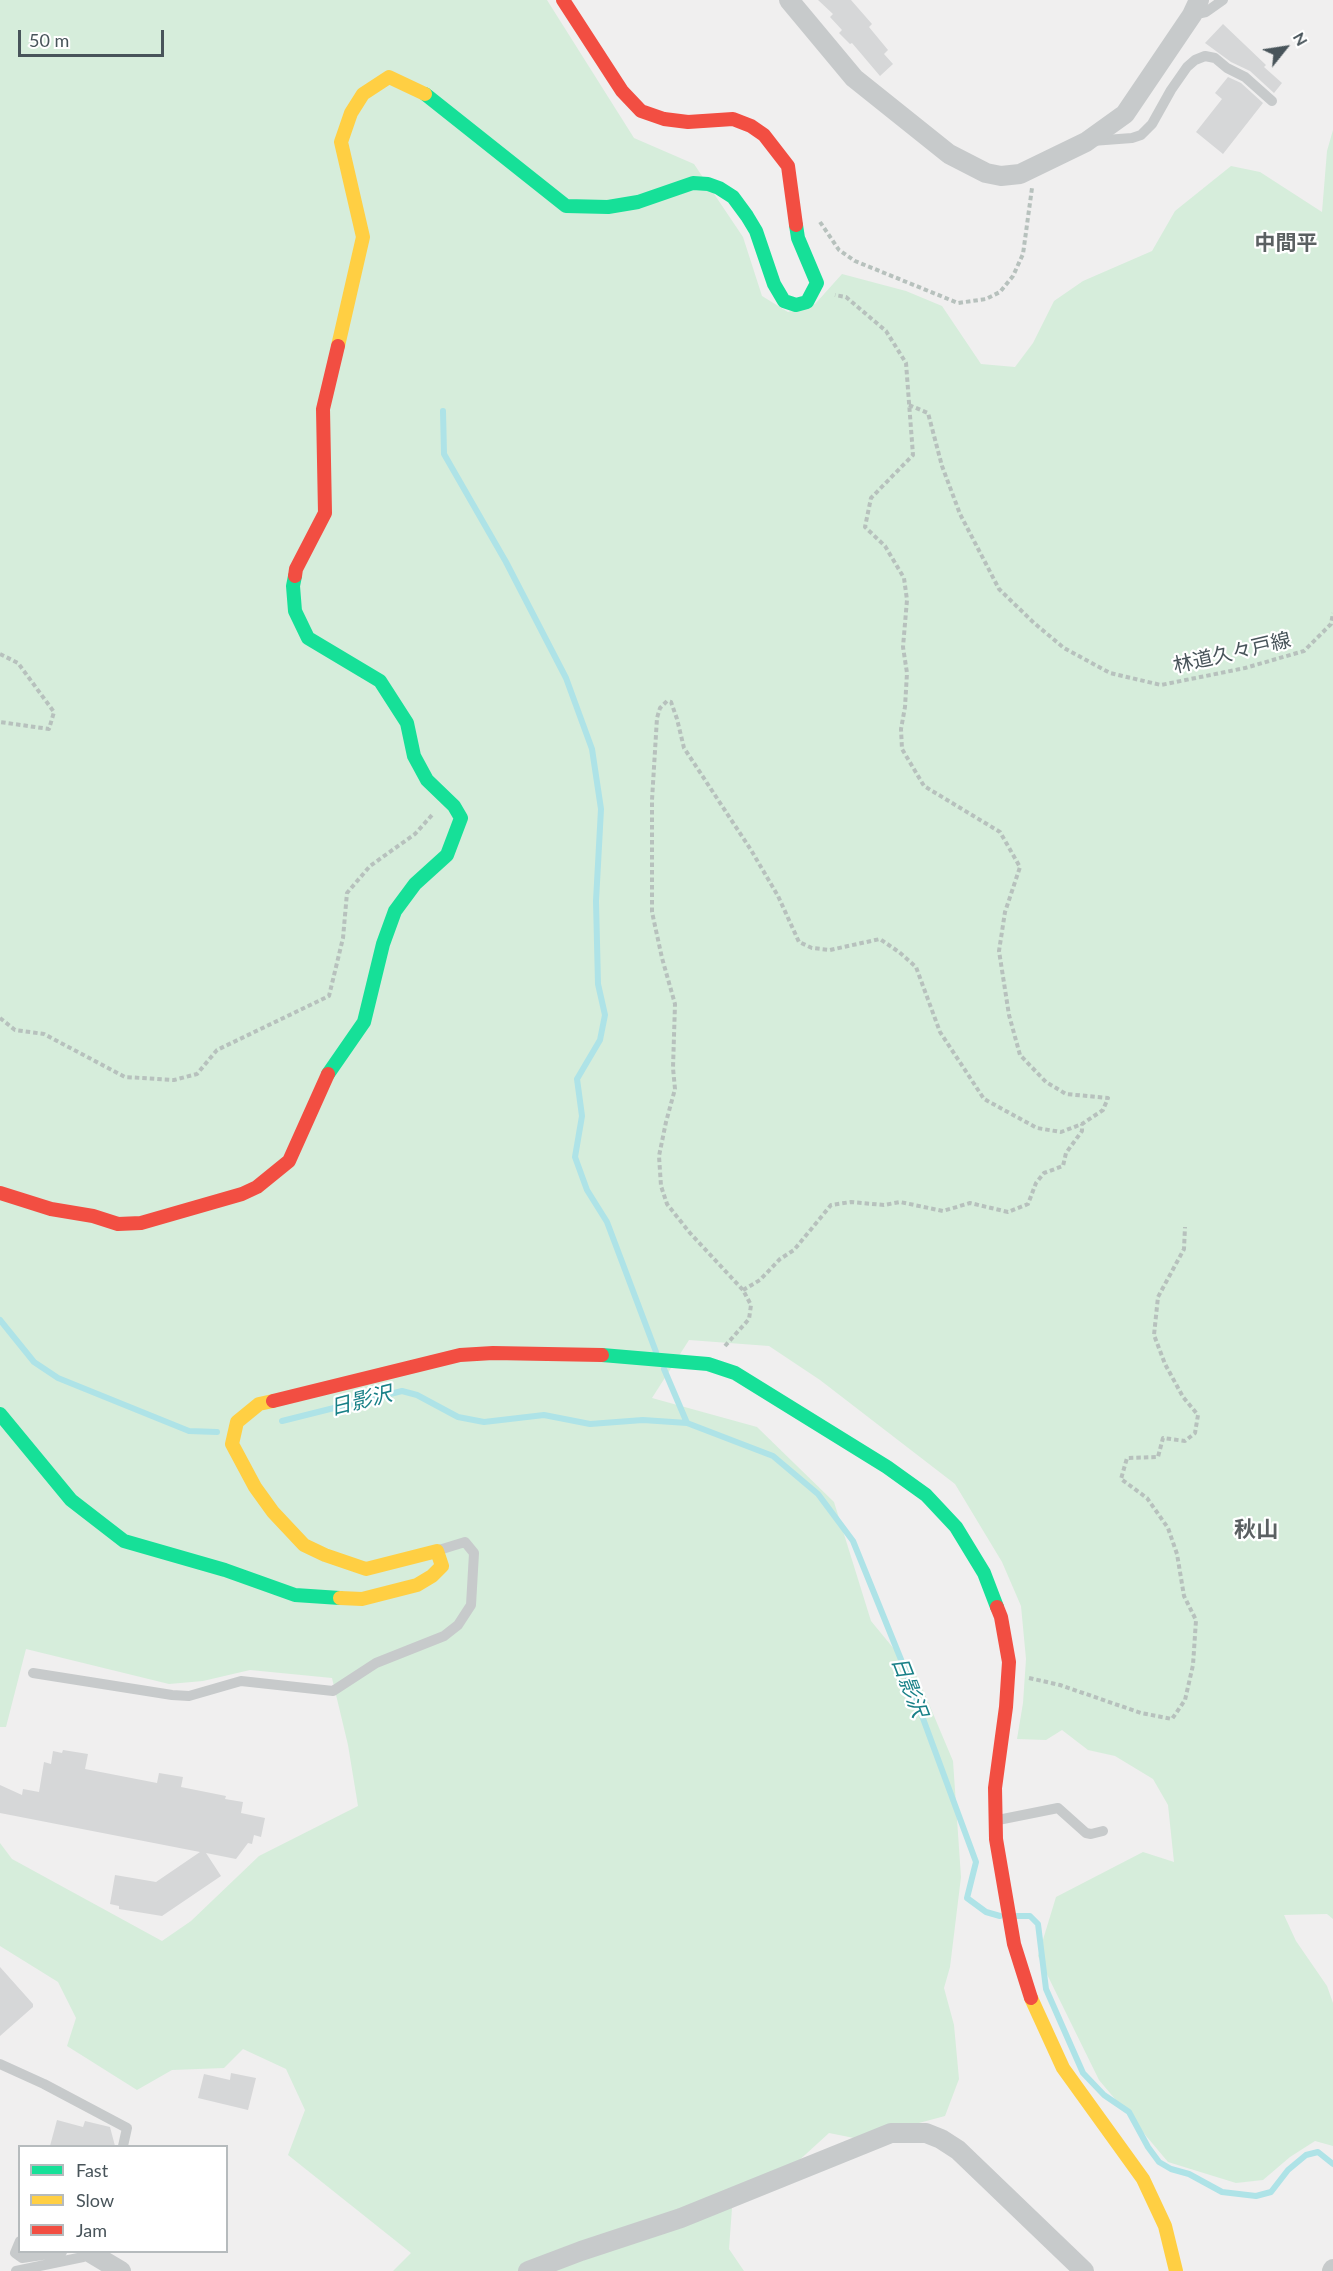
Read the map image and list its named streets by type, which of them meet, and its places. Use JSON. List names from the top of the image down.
{
  "streets": {
    "path": ["林道久々戸線"]
  },
  "districts": ["中間平", "秋山"],
  "water": ["日影沢"],
  "legend": ["Fast", "Slow", "Jam"],
  "scale_bar": "50 m",
  "north": "top right"
}
